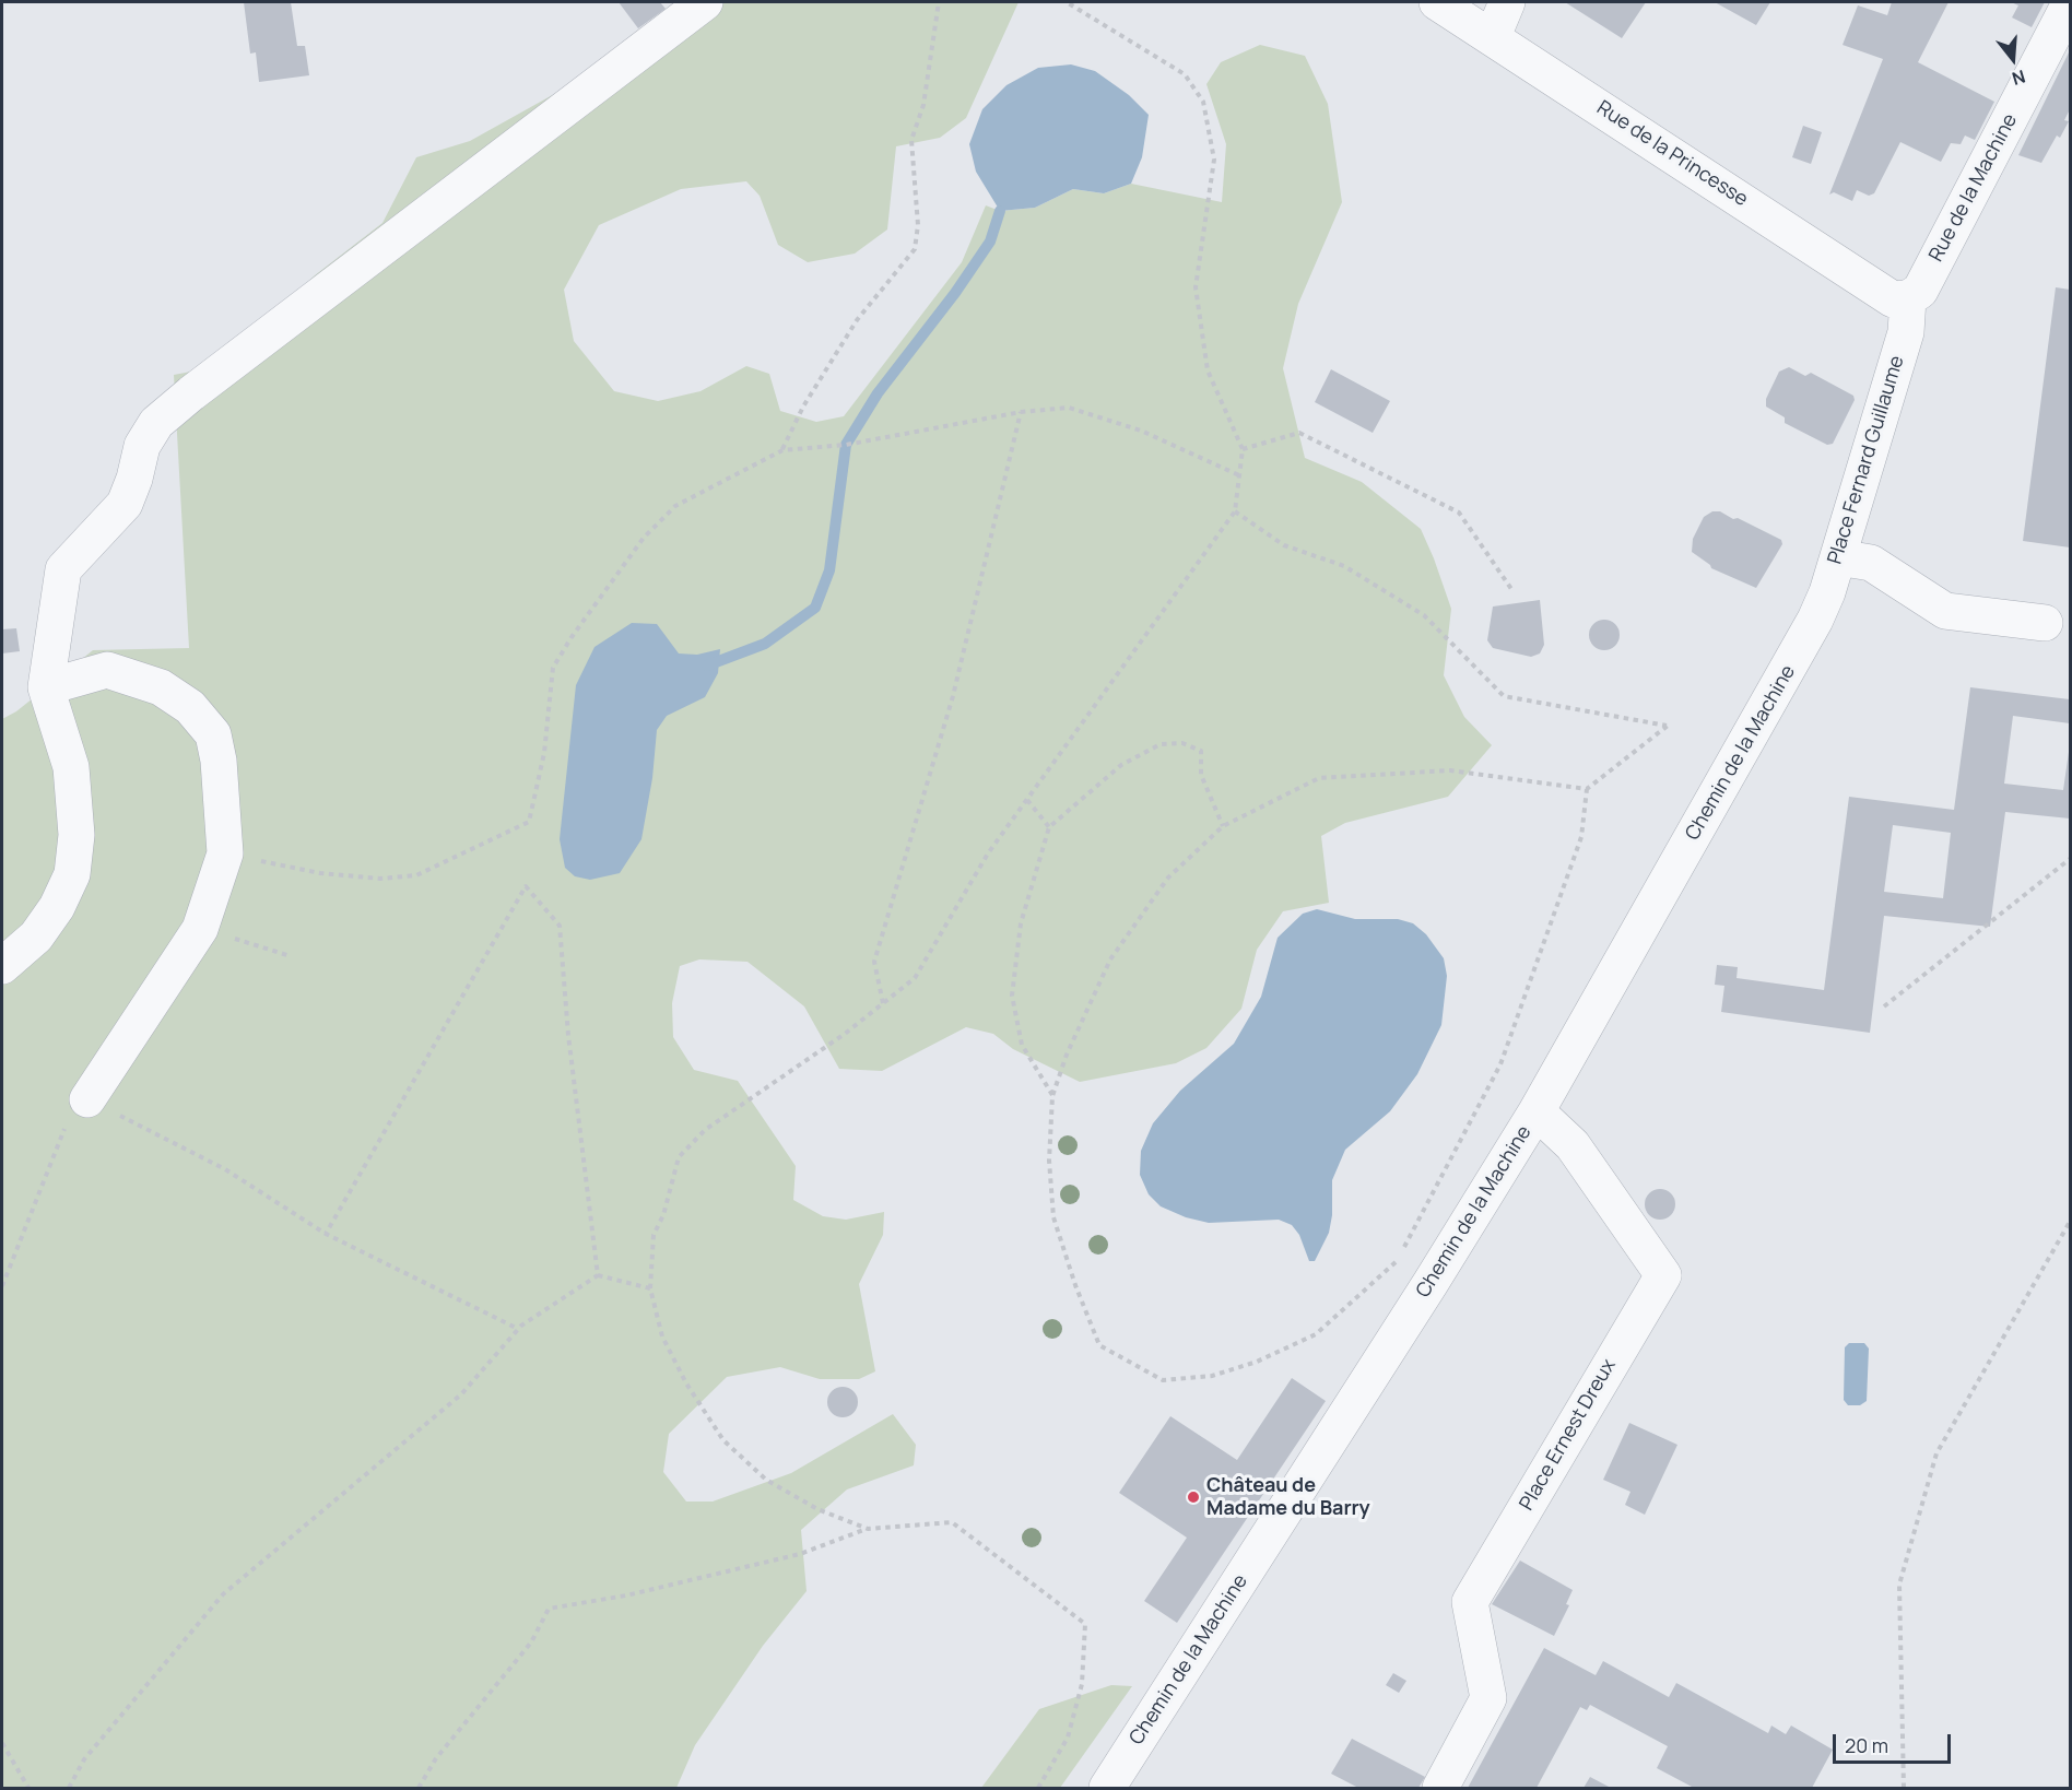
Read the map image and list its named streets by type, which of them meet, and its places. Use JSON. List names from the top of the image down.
{
  "streets": {
    "street": [
      "Rue de la Princesse",
      "Rue de la Machine",
      "Place Fernard Guillaume",
      "Chemin de la Machine",
      "Place Ernest Dreux"
    ]
  },
  "crossings": [
    ["Rue de la Princesse", "Rue de la Machine"],
    ["Rue de la Princesse", "Place Fernard Guillaume"],
    ["Rue de la Machine", "Place Fernard Guillaume"],
    ["Place Fernard Guillaume", "Chemin de la Machine"],
    ["Chemin de la Machine", "Place Ernest Dreux"]
  ],
  "places": ["Château de Madame du Barry"],
  "scale_bar": "20 m",
  "north": "bottom"
}
